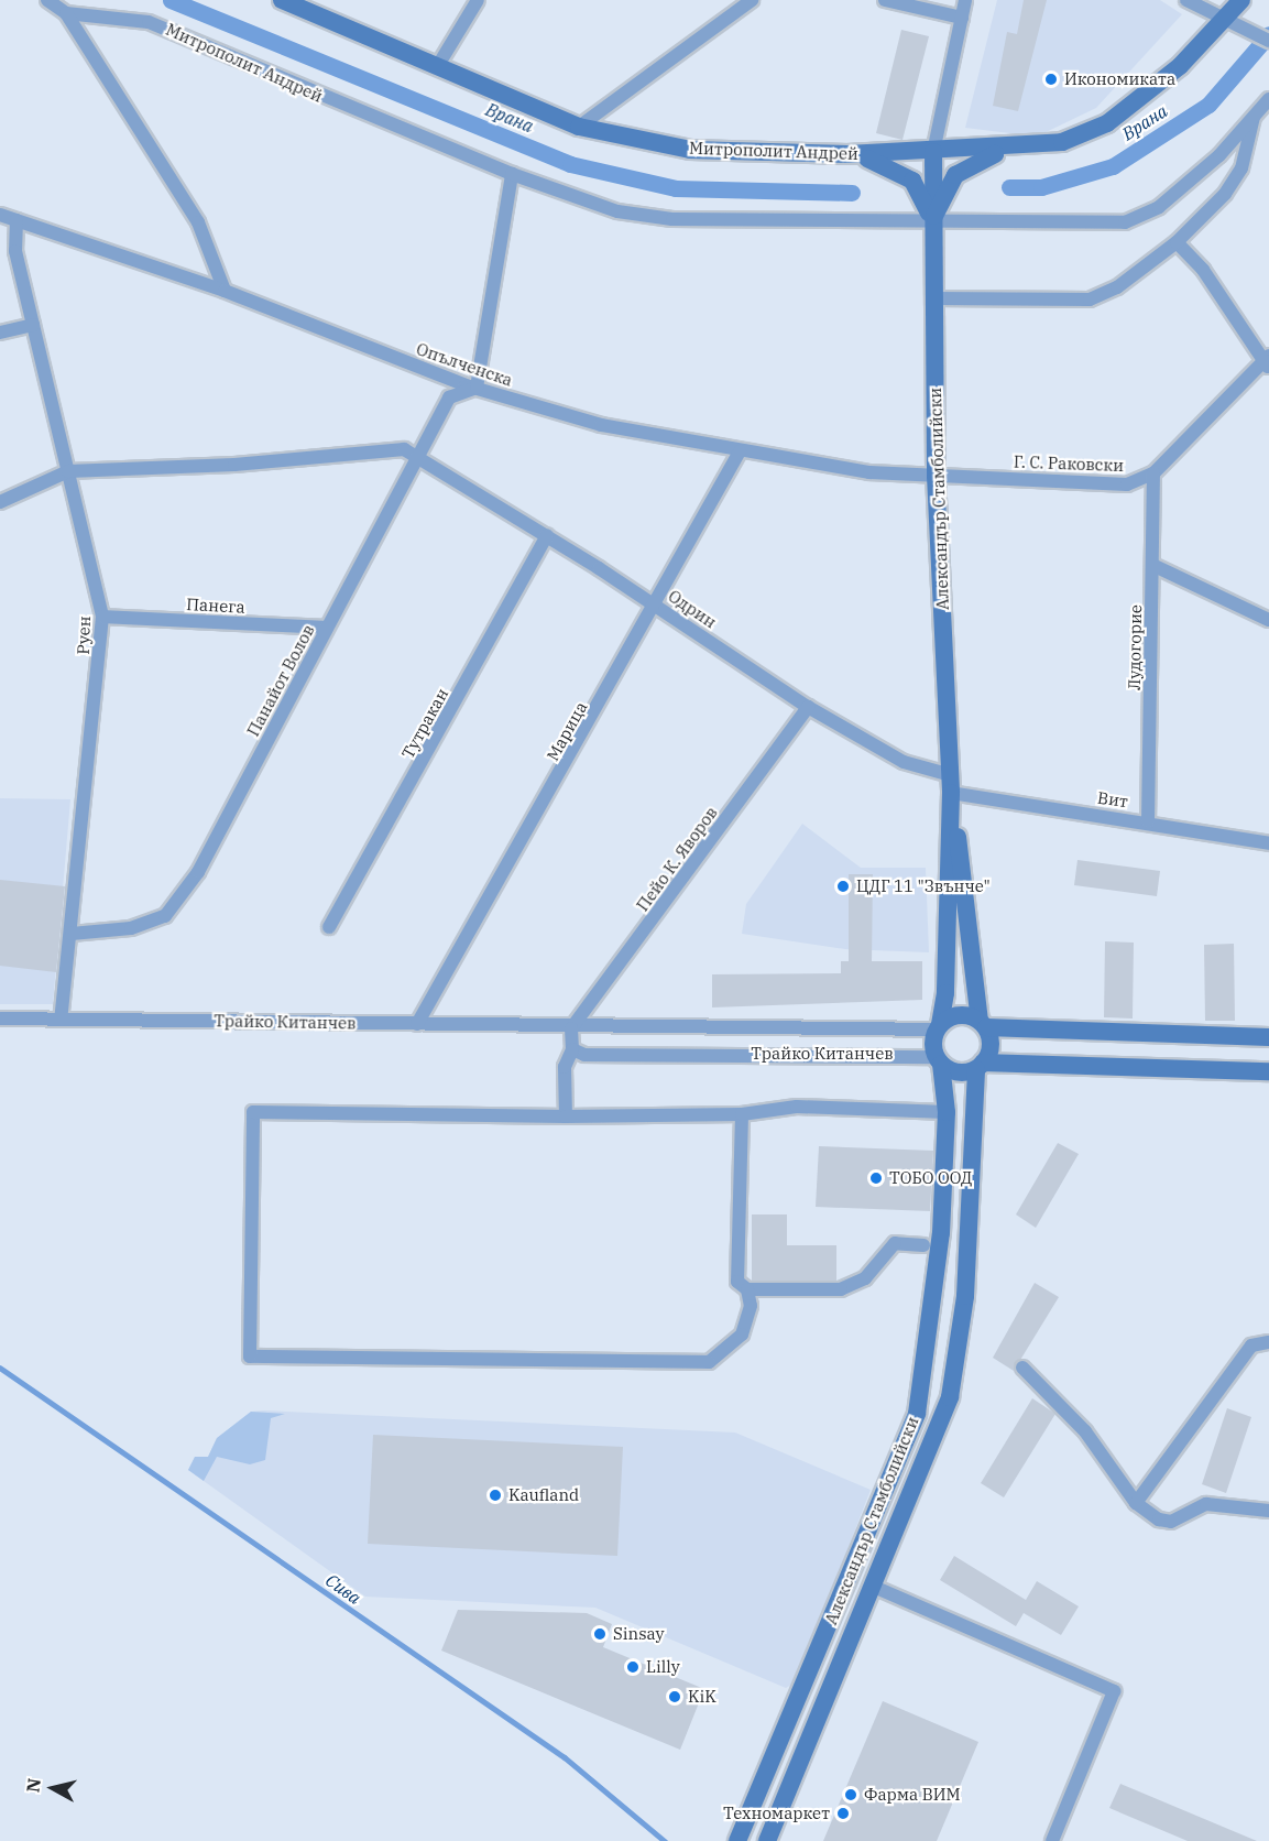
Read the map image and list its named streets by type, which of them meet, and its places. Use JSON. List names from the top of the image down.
{
  "streets": {
    "main road": ["Митрополит Андрей", "Александър Стамболийски"],
    "street": [
      "Опълченска",
      "Г. С. Раковски",
      "Панега",
      "Одрин",
      "Руен",
      "Лудогорие",
      "Панайот Волов",
      "Тутракан",
      "Марица",
      "Вит",
      "Пейо К. Яворов",
      "Трайко Китанчев"
    ]
  },
  "crossings": [
    ["Митрополит Андрей", "Александър Стамболийски"],
    ["Опълченска", "Г. С. Раковски"],
    ["Опълченска", "Александър Стамболийски"],
    ["Опълченска", "Руен"],
    ["Опълченска", "Панайот Волов"],
    ["Опълченска", "Марица"],
    ["Г. С. Раковски", "Александър Стамболийски"],
    ["Г. С. Раковски", "Лудогорие"],
    ["Александър Стамболийски", "Одрин"],
    ["Александър Стамболийски", "Вит"],
    ["Александър Стамболийски", "Трайко Китанчев"],
    ["Панега", "Руен"],
    ["Панега", "Панайот Волов"],
    ["Одрин", "Панайот Волов"],
    ["Одрин", "Тутракан"],
    ["Одрин", "Марица"],
    ["Одрин", "Вит"],
    ["Одрин", "Пейо К. Яворов"],
    ["Руен", "Панайот Волов"],
    ["Руен", "Трайко Китанчев"],
    ["Лудогорие", "Вит"],
    ["Марица", "Трайко Китанчев"],
    ["Пейо К. Яворов", "Трайко Китанчев"]
  ],
  "water": ["Врана", "Сива"],
  "places": [
    "Икономиката",
    "ЦДГ 11 \"Звънче\"",
    "ТОБО ООД",
    "Kaufland",
    "Sinsay",
    "Lilly",
    "KiK",
    "Фарма ВИМ",
    "Техномаркет"
  ],
  "north": "left"
}
